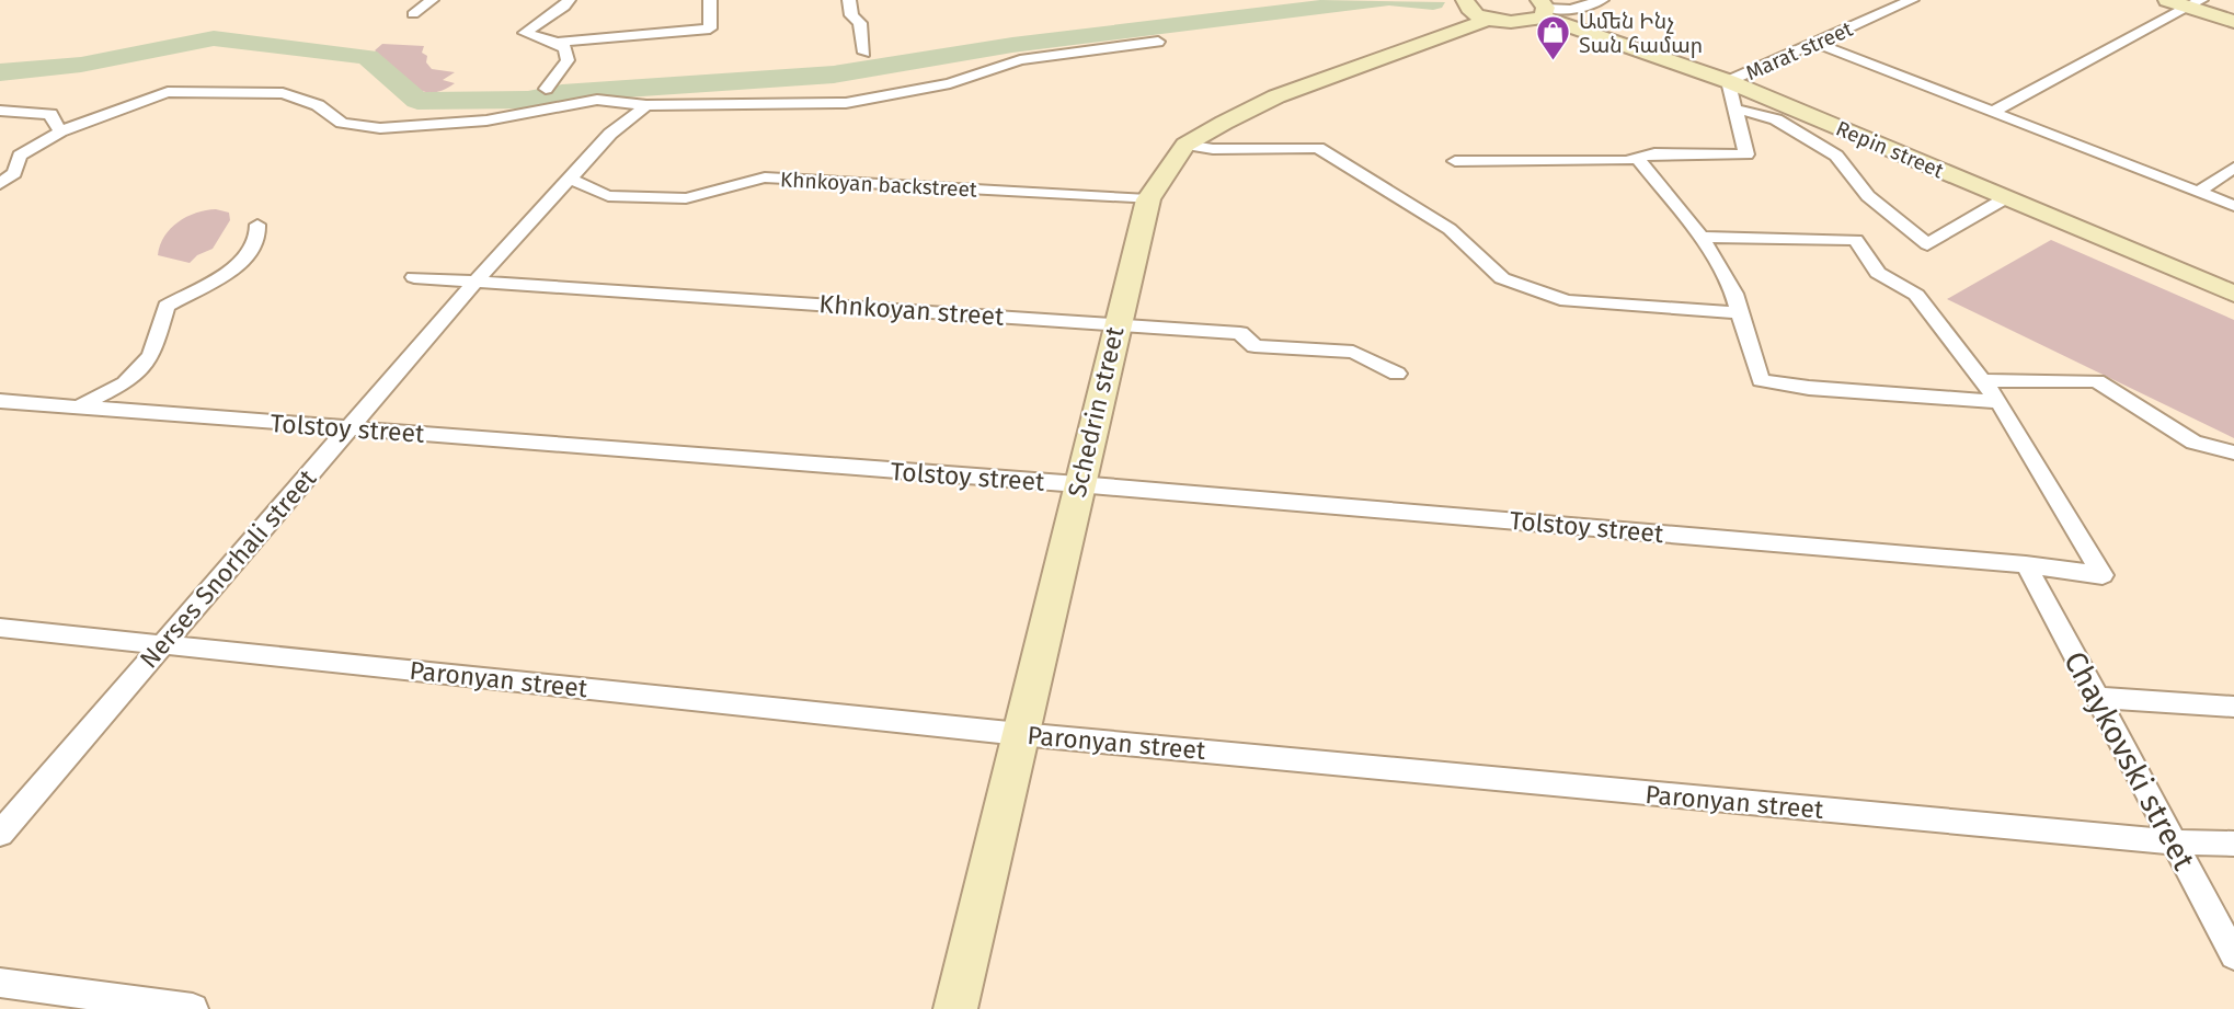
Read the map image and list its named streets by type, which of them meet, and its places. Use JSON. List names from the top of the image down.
{
  "streets": {
    "street": [
      "Marat street",
      "Repin street",
      "Khnkoyan backstreet",
      "Khnkoyan street",
      "Schedrin street",
      "Tolstoy street",
      "Nerses Snorhali street",
      "Paronyan street",
      "Chaykovski street"
    ]
  },
  "crossings": [
    ["Marat street", "Repin street"],
    ["Khnkoyan backstreet", "Schedrin street"],
    ["Khnkoyan backstreet", "Nerses Snorhali street"],
    ["Khnkoyan street", "Schedrin street"],
    ["Khnkoyan street", "Nerses Snorhali street"],
    ["Schedrin street", "Tolstoy street"],
    ["Schedrin street", "Paronyan street"],
    ["Tolstoy street", "Nerses Snorhali street"],
    ["Tolstoy street", "Chaykovski street"],
    ["Nerses Snorhali street", "Paronyan street"],
    ["Paronyan street", "Chaykovski street"]
  ],
  "places": {
    "shop": ["Ամեն Ինչ Տան համար"]
  }
}
